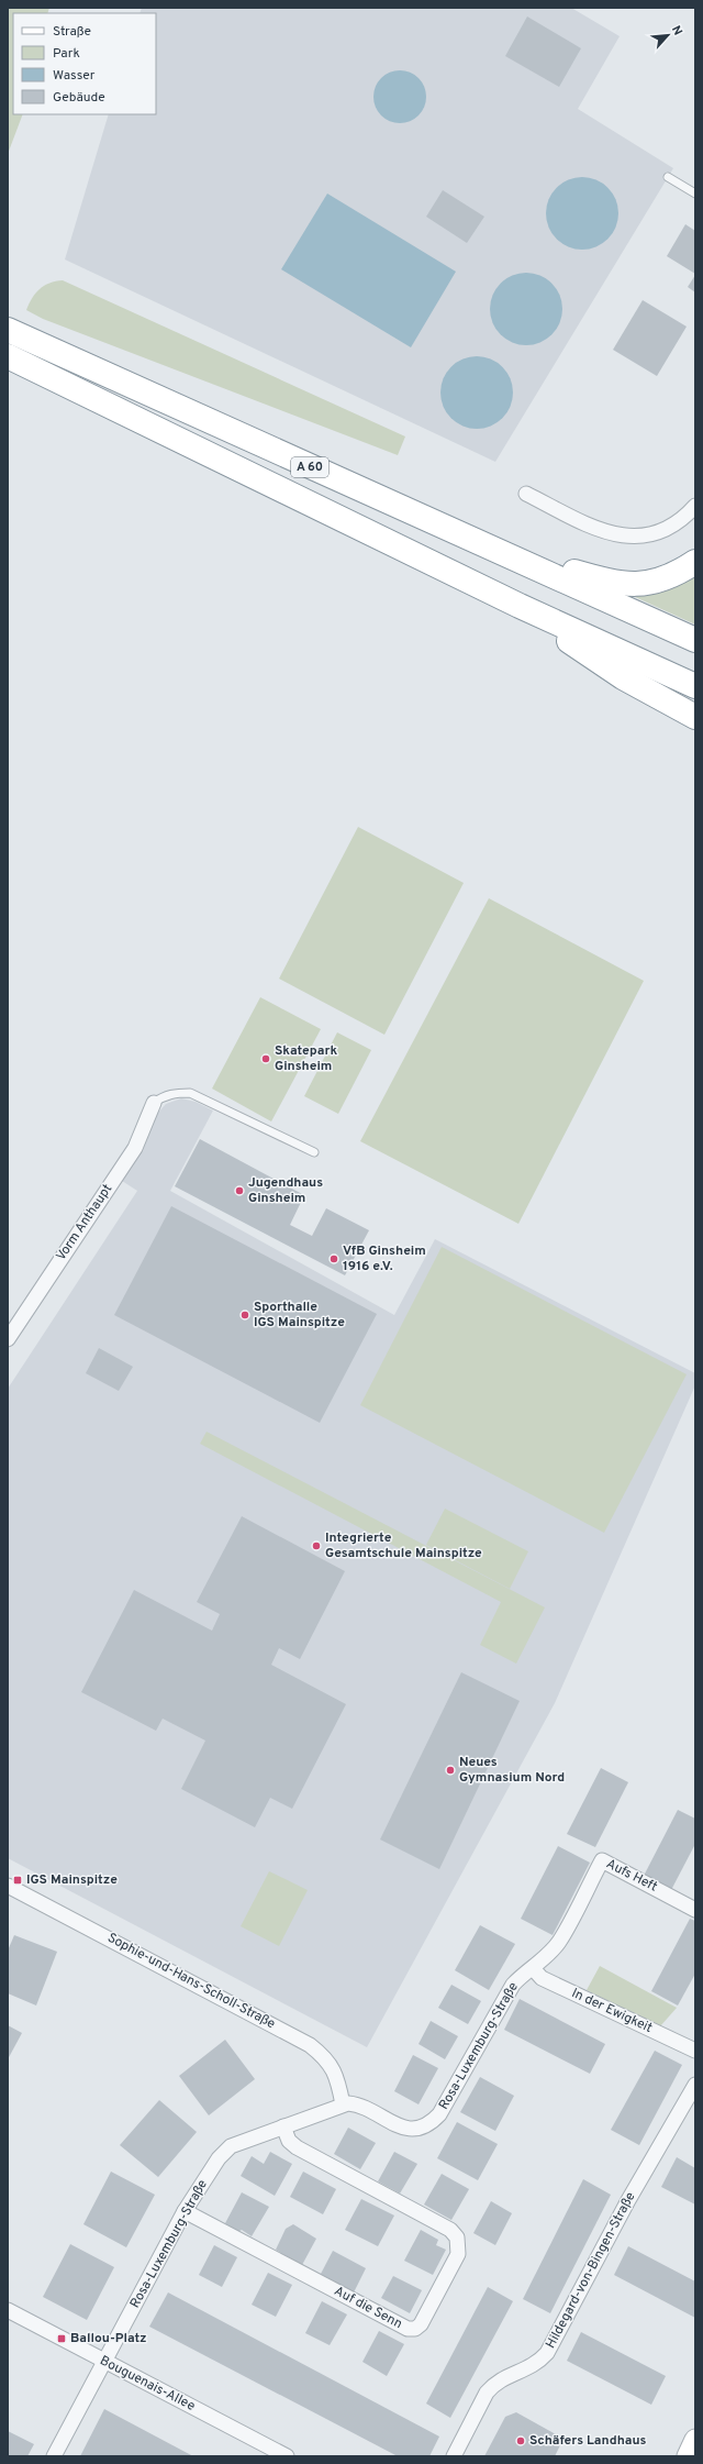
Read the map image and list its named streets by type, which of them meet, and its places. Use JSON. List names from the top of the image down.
{
  "streets": {
    "highway": ["A 60"],
    "street": [
      "Vorm Anthaupt",
      "Aufs Heft",
      "Sophie-und-Hans-Scholl-Straße",
      "In der Ewigkeit",
      "Rosa-Luxemburg-Straße",
      "Hildegard-von-Bingen-Straße",
      "Auf die Senn",
      "Bouguenais-Allee"
    ]
  },
  "crossings": [
    ["Aufs Heft", "Rosa-Luxemburg-Straße"],
    ["Sophie-und-Hans-Scholl-Straße", "Rosa-Luxemburg-Straße"],
    ["In der Ewigkeit", "Rosa-Luxemburg-Straße"],
    ["Rosa-Luxemburg-Straße", "Auf die Senn"],
    ["Rosa-Luxemburg-Straße", "Bouguenais-Allee"]
  ],
  "places": {
    "other": [
      "Skatepark Ginsheim",
      "Jugendhaus Ginsheim",
      "VfB Ginsheim 1916 e.V.",
      "Sporthalle IGS Mainspitze",
      "Integrierte Gesamtschule Mainspitze",
      "Neues Gymnasium Nord",
      "Schäfers Landhaus"
    ],
    "transit": ["IGS Mainspitze", "Ballou-Platz"]
  },
  "legend": [
    "Straße",
    "Park",
    "Wasser",
    "Gebäude"
  ],
  "north": "top right"
}
